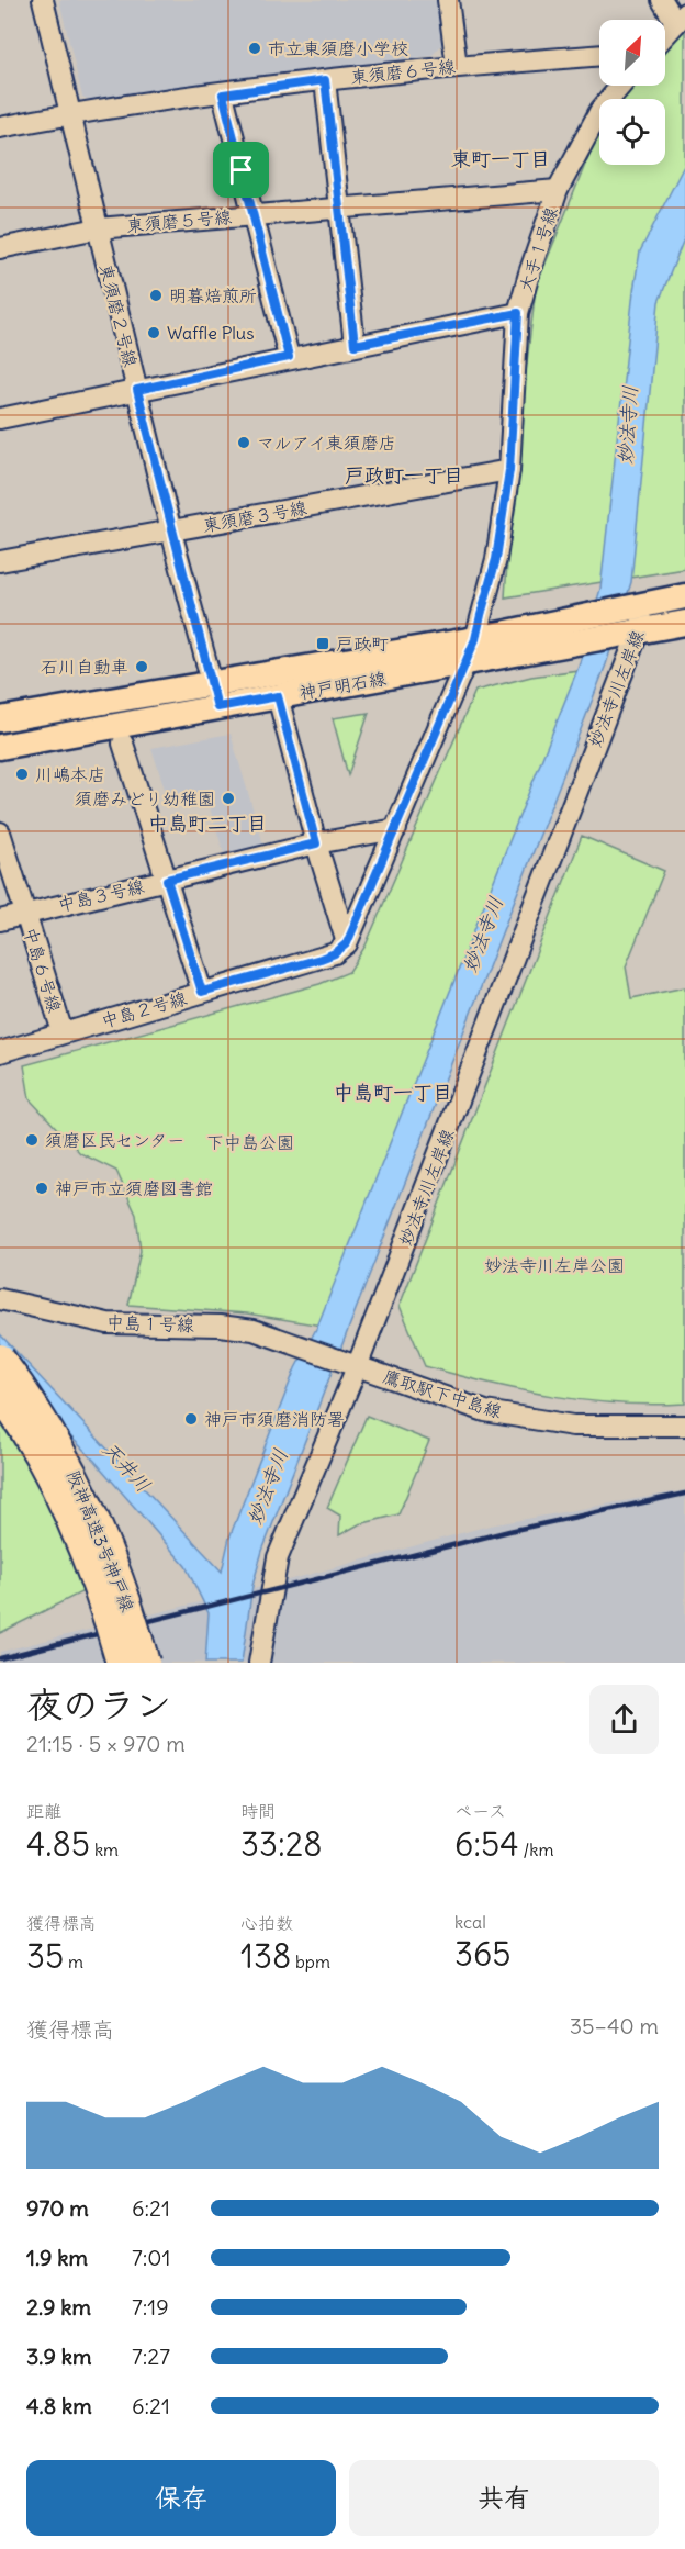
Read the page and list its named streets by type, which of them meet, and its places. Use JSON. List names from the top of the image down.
{
  "streets": {
    "highway": ["阪神高速3号神戸線"],
    "main road": ["神戸明石線"],
    "street": [
      "東須磨６号線",
      "東須磨５号線",
      "大手１号線",
      "東須磨２号線",
      "東須磨３号線",
      "妙法寺川左岸線",
      "中島３号線",
      "中島６号線",
      "中島２号線",
      "中島１号線",
      "鷹取駅下中島線"
    ]
  },
  "crossings": [
    ["東須磨６号線", "東須磨２号線"],
    ["東須磨５号線", "大手１号線"],
    ["東須磨５号線", "東須磨２号線"],
    ["大手１号線", "東須磨３号線"],
    ["大手１号線", "神戸明石線"],
    ["東須磨２号線", "東須磨３号線"],
    ["東須磨２号線", "神戸明石線"],
    ["神戸明石線", "妙法寺川左岸線"],
    ["妙法寺川左岸線", "鷹取駅下中島線"],
    ["中島３号線", "中島６号線"],
    ["中島６号線", "中島２号線"],
    ["中島１号線", "鷹取駅下中島線"]
  ],
  "districts": [
    "東町一丁目",
    "戸政町一丁目",
    "中島町二丁目",
    "中島町一丁目"
  ],
  "water": ["妙法寺川", "天井川"],
  "parks": ["下中島公園", "妙法寺川左岸公園"],
  "places": {
    "other": [
      "市立東須磨小学校",
      "明暮焙煎所",
      "Waffle Plus",
      "マルアイ東須磨店",
      "石川自動車",
      "川嶋本店",
      "須磨みどり幼稚園",
      "須磨区民センター",
      "神戸市立須磨図書館",
      "神戸市須磨消防署"
    ],
    "transit": ["戸政町"]
  },
  "north": "top right",
  "page": {
    "heading": ["夜のラン", "21:15 · 5 × 970 m"],
    "stats": [
      ["距離", "4.85 km"],
      ["時間", "33:28"],
      ["ペース", "6:54 /km"],
      ["獲得標高", "35 m"],
      ["心拍数", "138 bpm"],
      ["kcal", "365"]
    ],
    "chart": ["獲得標高", "35–40 m"],
    "list": [
      {
        "name": "970 m",
        "note": "6:21"
      },
      {
        "name": "1.9 km",
        "note": "7:01"
      },
      {
        "name": "2.9 km",
        "note": "7:19"
      },
      {
        "name": "3.9 km",
        "note": "7:27"
      },
      {
        "name": "4.8 km",
        "note": "6:21"
      }
    ],
    "buttons": ["保存", "共有"]
  }
}
